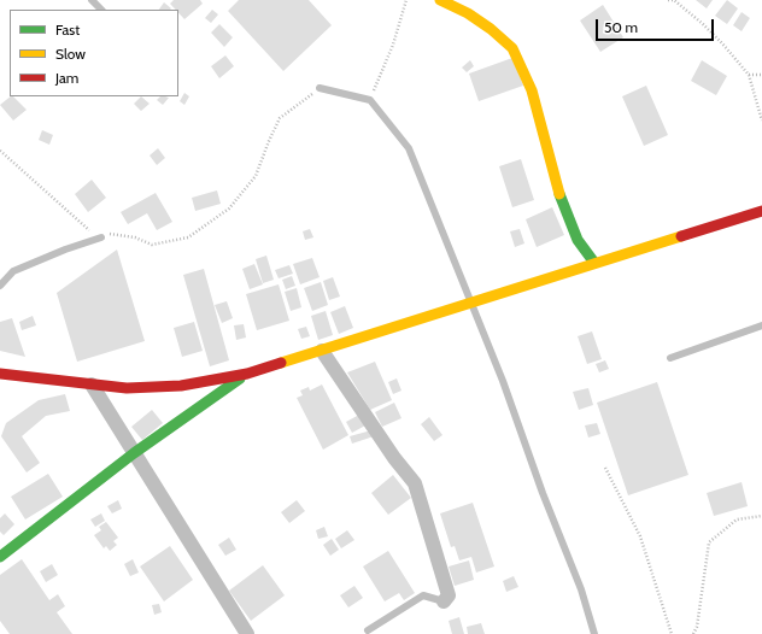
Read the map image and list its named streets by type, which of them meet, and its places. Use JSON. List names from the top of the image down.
{
  "legend": ["Fast", "Slow", "Jam"],
  "scale_bar": "50 m"
}
